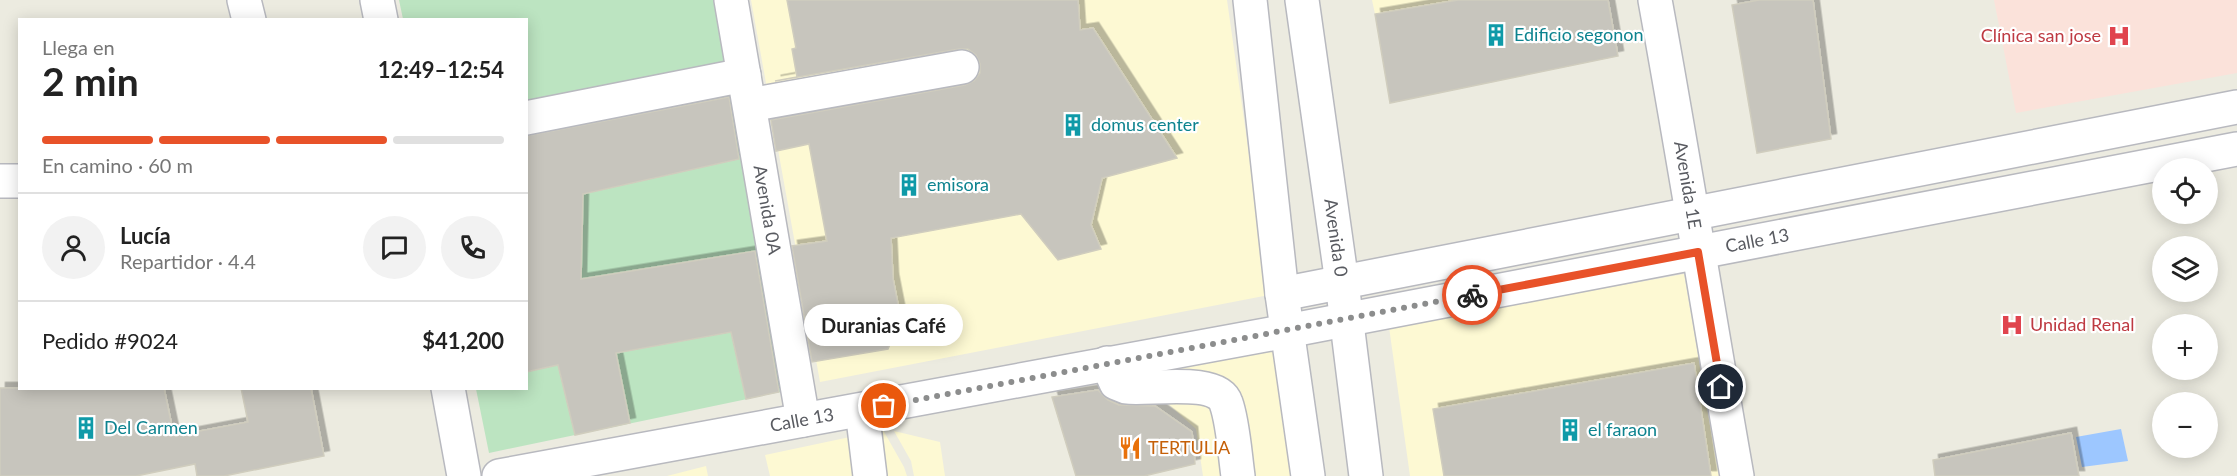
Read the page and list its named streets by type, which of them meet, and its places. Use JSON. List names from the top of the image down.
{
  "streets": {
    "street": [
      "Avenida 1E",
      "Avenida 0A",
      "Avenida 0",
      "Calle 13"
    ]
  },
  "crossings": [
    ["Avenida 1E", "Calle 13"],
    ["Avenida 0A", "Calle 13"],
    ["Avenida 0", "Calle 13"]
  ],
  "places": {
    "building": [
      "Edificio segonon",
      "domus center",
      "emisora",
      "Del Carmen",
      "el faraon"
    ],
    "hospital": ["Clínica san jose", "Unidad Renal"],
    "other": ["Duranias Café"],
    "restaurant": ["TERTULIA"]
  },
  "page": {
    "heading": ["2 min", "Llega en", "12:49–12:54"],
    "panel": [
      "Lucía",
      "Repartidor · 4.4",
      "Pedido #9024",
      "$41,200"
    ],
    "bar": "En camino · 60 m",
    "map_buttons": ["+", "−"],
    "bubble": "Duranias Café"
  }
}
